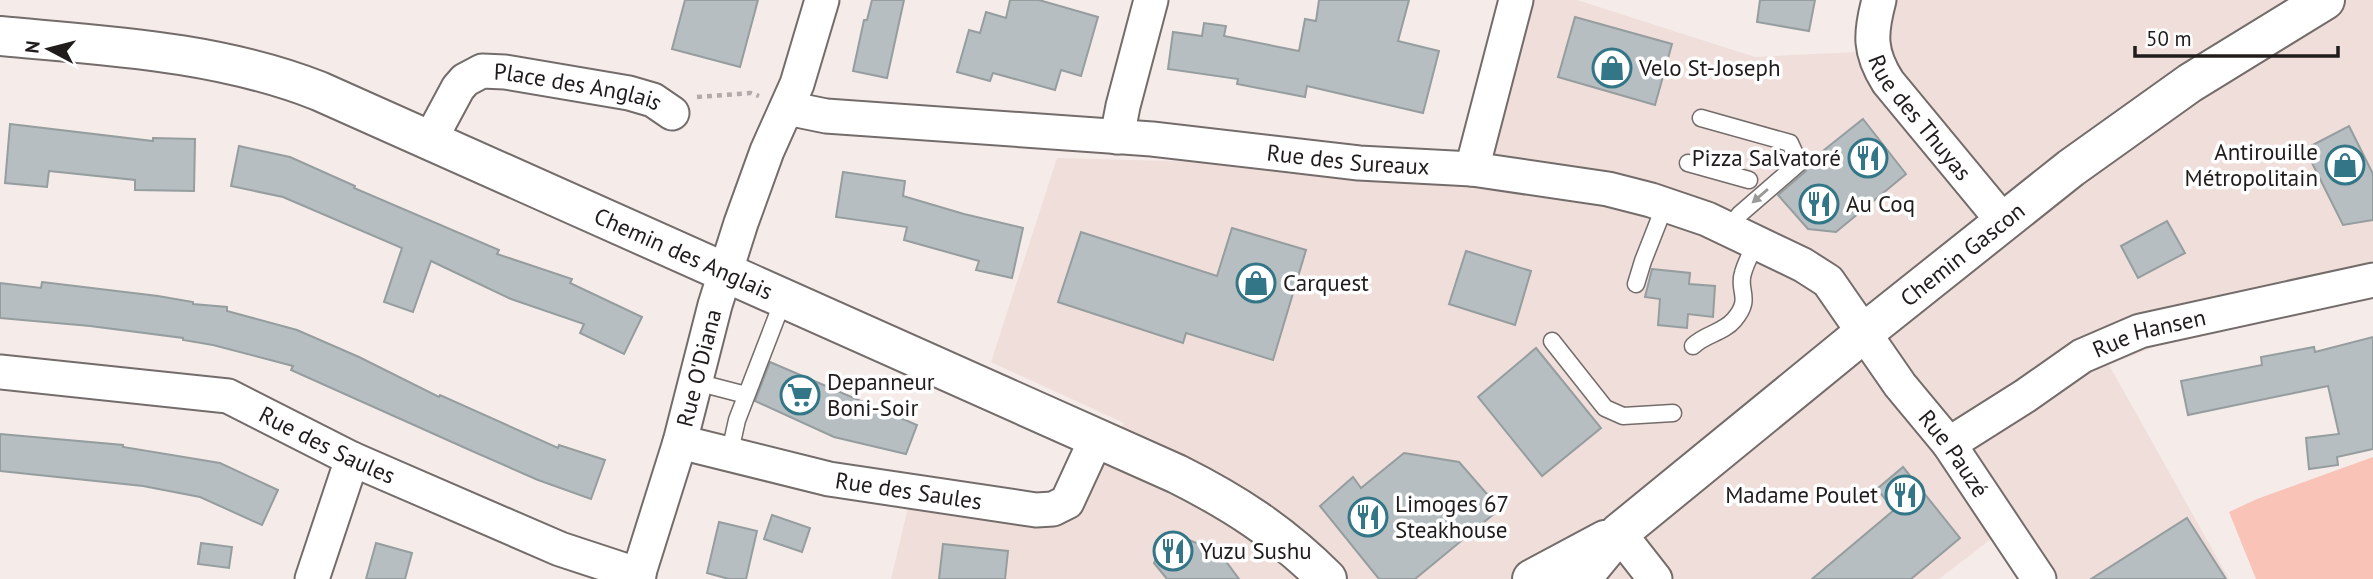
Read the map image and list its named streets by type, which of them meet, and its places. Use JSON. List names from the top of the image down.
{
  "streets": {
    "street": [
      "Place des Anglais",
      "Rue des Thuyas",
      "Rue des Sureaux",
      "Chemin des Anglais",
      "Chemin Gascon",
      "Rue Hansen",
      "Rue O'Diana",
      "Rue des Saules",
      "Rue Pauzé"
    ]
  },
  "crossings": [
    ["Place des Anglais", "Chemin des Anglais"],
    ["Rue des Thuyas", "Chemin Gascon"],
    ["Rue des Sureaux", "Chemin Gascon"],
    ["Rue des Sureaux", "Rue O'Diana"],
    ["Rue des Sureaux", "Rue Pauzé"],
    ["Chemin des Anglais", "Rue O'Diana"],
    ["Chemin des Anglais", "Rue des Saules"],
    ["Chemin Gascon", "Rue Pauzé"],
    ["Rue Hansen", "Rue Pauzé"],
    ["Rue O'Diana", "Rue des Saules"]
  ],
  "places": {
    "shop": ["Velo St-Joseph", "Antirouille Métropolitain", "Carquest"],
    "restaurant": [
      "Pizza Salvatoré",
      "Au Coq",
      "Madame Poulet",
      "Limoges 67 Steakhouse",
      "Yuzu Sushu"
    ],
    "supermarket": ["Depanneur Boni-Soir"]
  },
  "scale_bar": "50 m",
  "north": "left"
}
